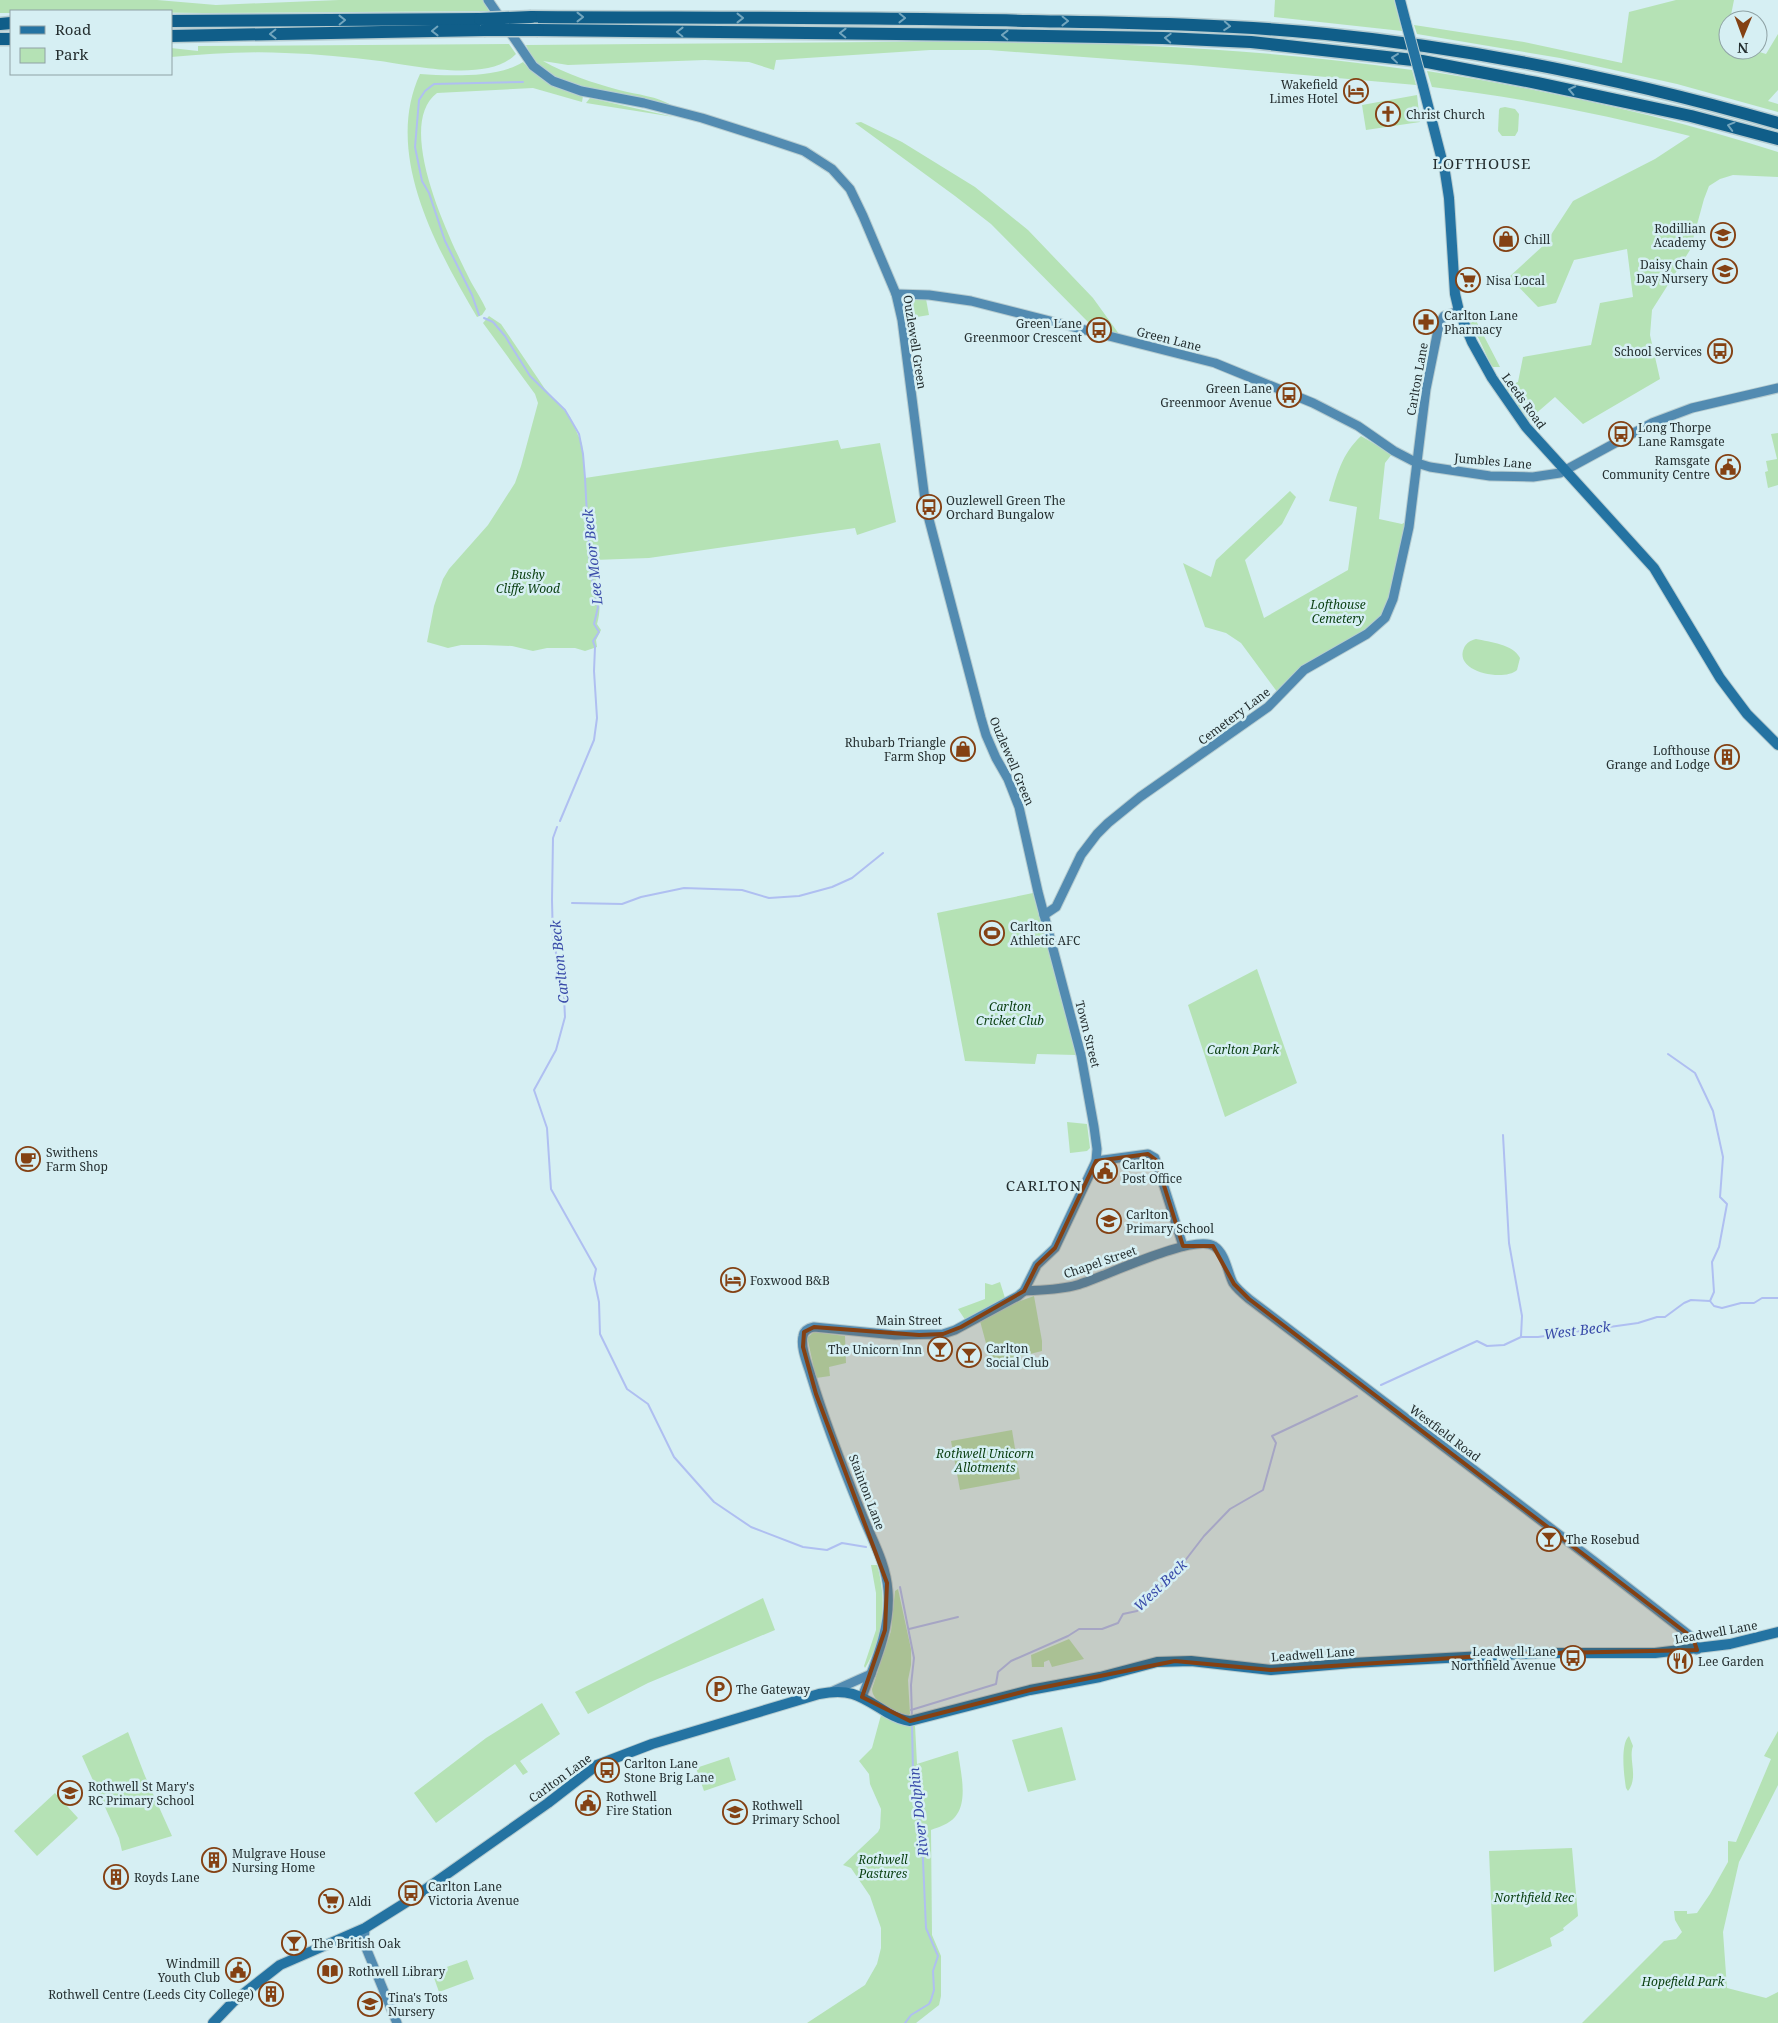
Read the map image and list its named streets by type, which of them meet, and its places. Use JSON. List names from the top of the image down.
{
  "streets": {
    "main road": ["Carlton Lane", "Leeds Road", "Leadwell Lane"],
    "street": [
      "Green Lane",
      "Ouzlewell Green",
      "Jumbles Lane",
      "Cemetery Lane",
      "Town Street",
      "Chapel Street",
      "Main Street",
      "Westfield Road",
      "Stainton Lane"
    ]
  },
  "crossings": [
    ["Green Lane", "Ouzlewell Green"],
    ["Green Lane", "Carlton Lane"],
    ["Green Lane", "Jumbles Lane"],
    ["Green Lane", "Cemetery Lane"],
    ["Ouzlewell Green", "Cemetery Lane"],
    ["Ouzlewell Green", "Town Street"],
    ["Carlton Lane", "Leeds Road"],
    ["Carlton Lane", "Jumbles Lane"],
    ["Carlton Lane", "Cemetery Lane"],
    ["Carlton Lane", "Leadwell Lane"],
    ["Leeds Road", "Jumbles Lane"],
    ["Jumbles Lane", "Cemetery Lane"],
    ["Cemetery Lane", "Town Street"],
    ["Chapel Street", "Main Street"],
    ["Chapel Street", "Westfield Road"],
    ["Main Street", "Stainton Lane"],
    ["Westfield Road", "Leadwell Lane"],
    ["Stainton Lane", "Leadwell Lane"]
  ],
  "districts": ["LOFTHOUSE", "CARLTON"],
  "water": [
    "Lee Moor Beck",
    "Carlton Beck",
    "West Beck",
    "River Dolphin"
  ],
  "parks": [
    "Bushy Cliffe Wood",
    "Lofthouse Cemetery",
    "Carlton Cricket Club",
    "Carlton Park",
    "Rothwell Unicorn Allotments",
    "Rothwell Pastures",
    "Northfield Rec",
    "Hopefield Park"
  ],
  "places": {
    "hotel": ["Wakefield Limes Hotel", "Foxwood B&B"],
    "church": ["Christ Church"],
    "school or university": [
      "Rodillian Academy",
      "Daisy Chain Day Nursery",
      "Carlton Primary School",
      "Rothwell St Mary's RC Primary School",
      "Rothwell Primary School",
      "Tina's Tots Nursery"
    ],
    "shop": ["Chill", "Rhubarb Triangle Farm Shop"],
    "supermarket": ["Nisa Local", "Aldi"],
    "pharmacy": ["Carlton Lane Pharmacy"],
    "bus stop": [
      "Green Lane Greenmoor Crescent",
      "School Services",
      "Green Lane Greenmoor Avenue",
      "Long Thorpe Lane Ramsgate",
      "Ouzlewell Green The Orchard Bungalow",
      "Leadwell Lane Northfield Avenue",
      "Carlton Lane Stone Brig Lane",
      "Carlton Lane Victoria Avenue"
    ],
    "public building": [
      "Ramsgate Community Centre",
      "Carlton Post Office",
      "Rothwell Fire Station",
      "Windmill Youth Club"
    ],
    "building": [
      "Lofthouse Grange and Lodge",
      "Mulgrave House Nursing Home",
      "Royds Lane",
      "Rothwell Centre (Leeds City College)"
    ],
    "sports": ["Carlton Athletic AFC"],
    "cafe": ["Swithens Farm Shop"],
    "bar": [
      "The Unicorn Inn",
      "Carlton Social Club",
      "The Rosebud",
      "The British Oak"
    ],
    "restaurant": ["Lee Garden"],
    "parking": ["The Gateway"],
    "library": ["Rothwell Library"]
  },
  "legend": ["Road", "Park"],
  "north": "bottom"
}
